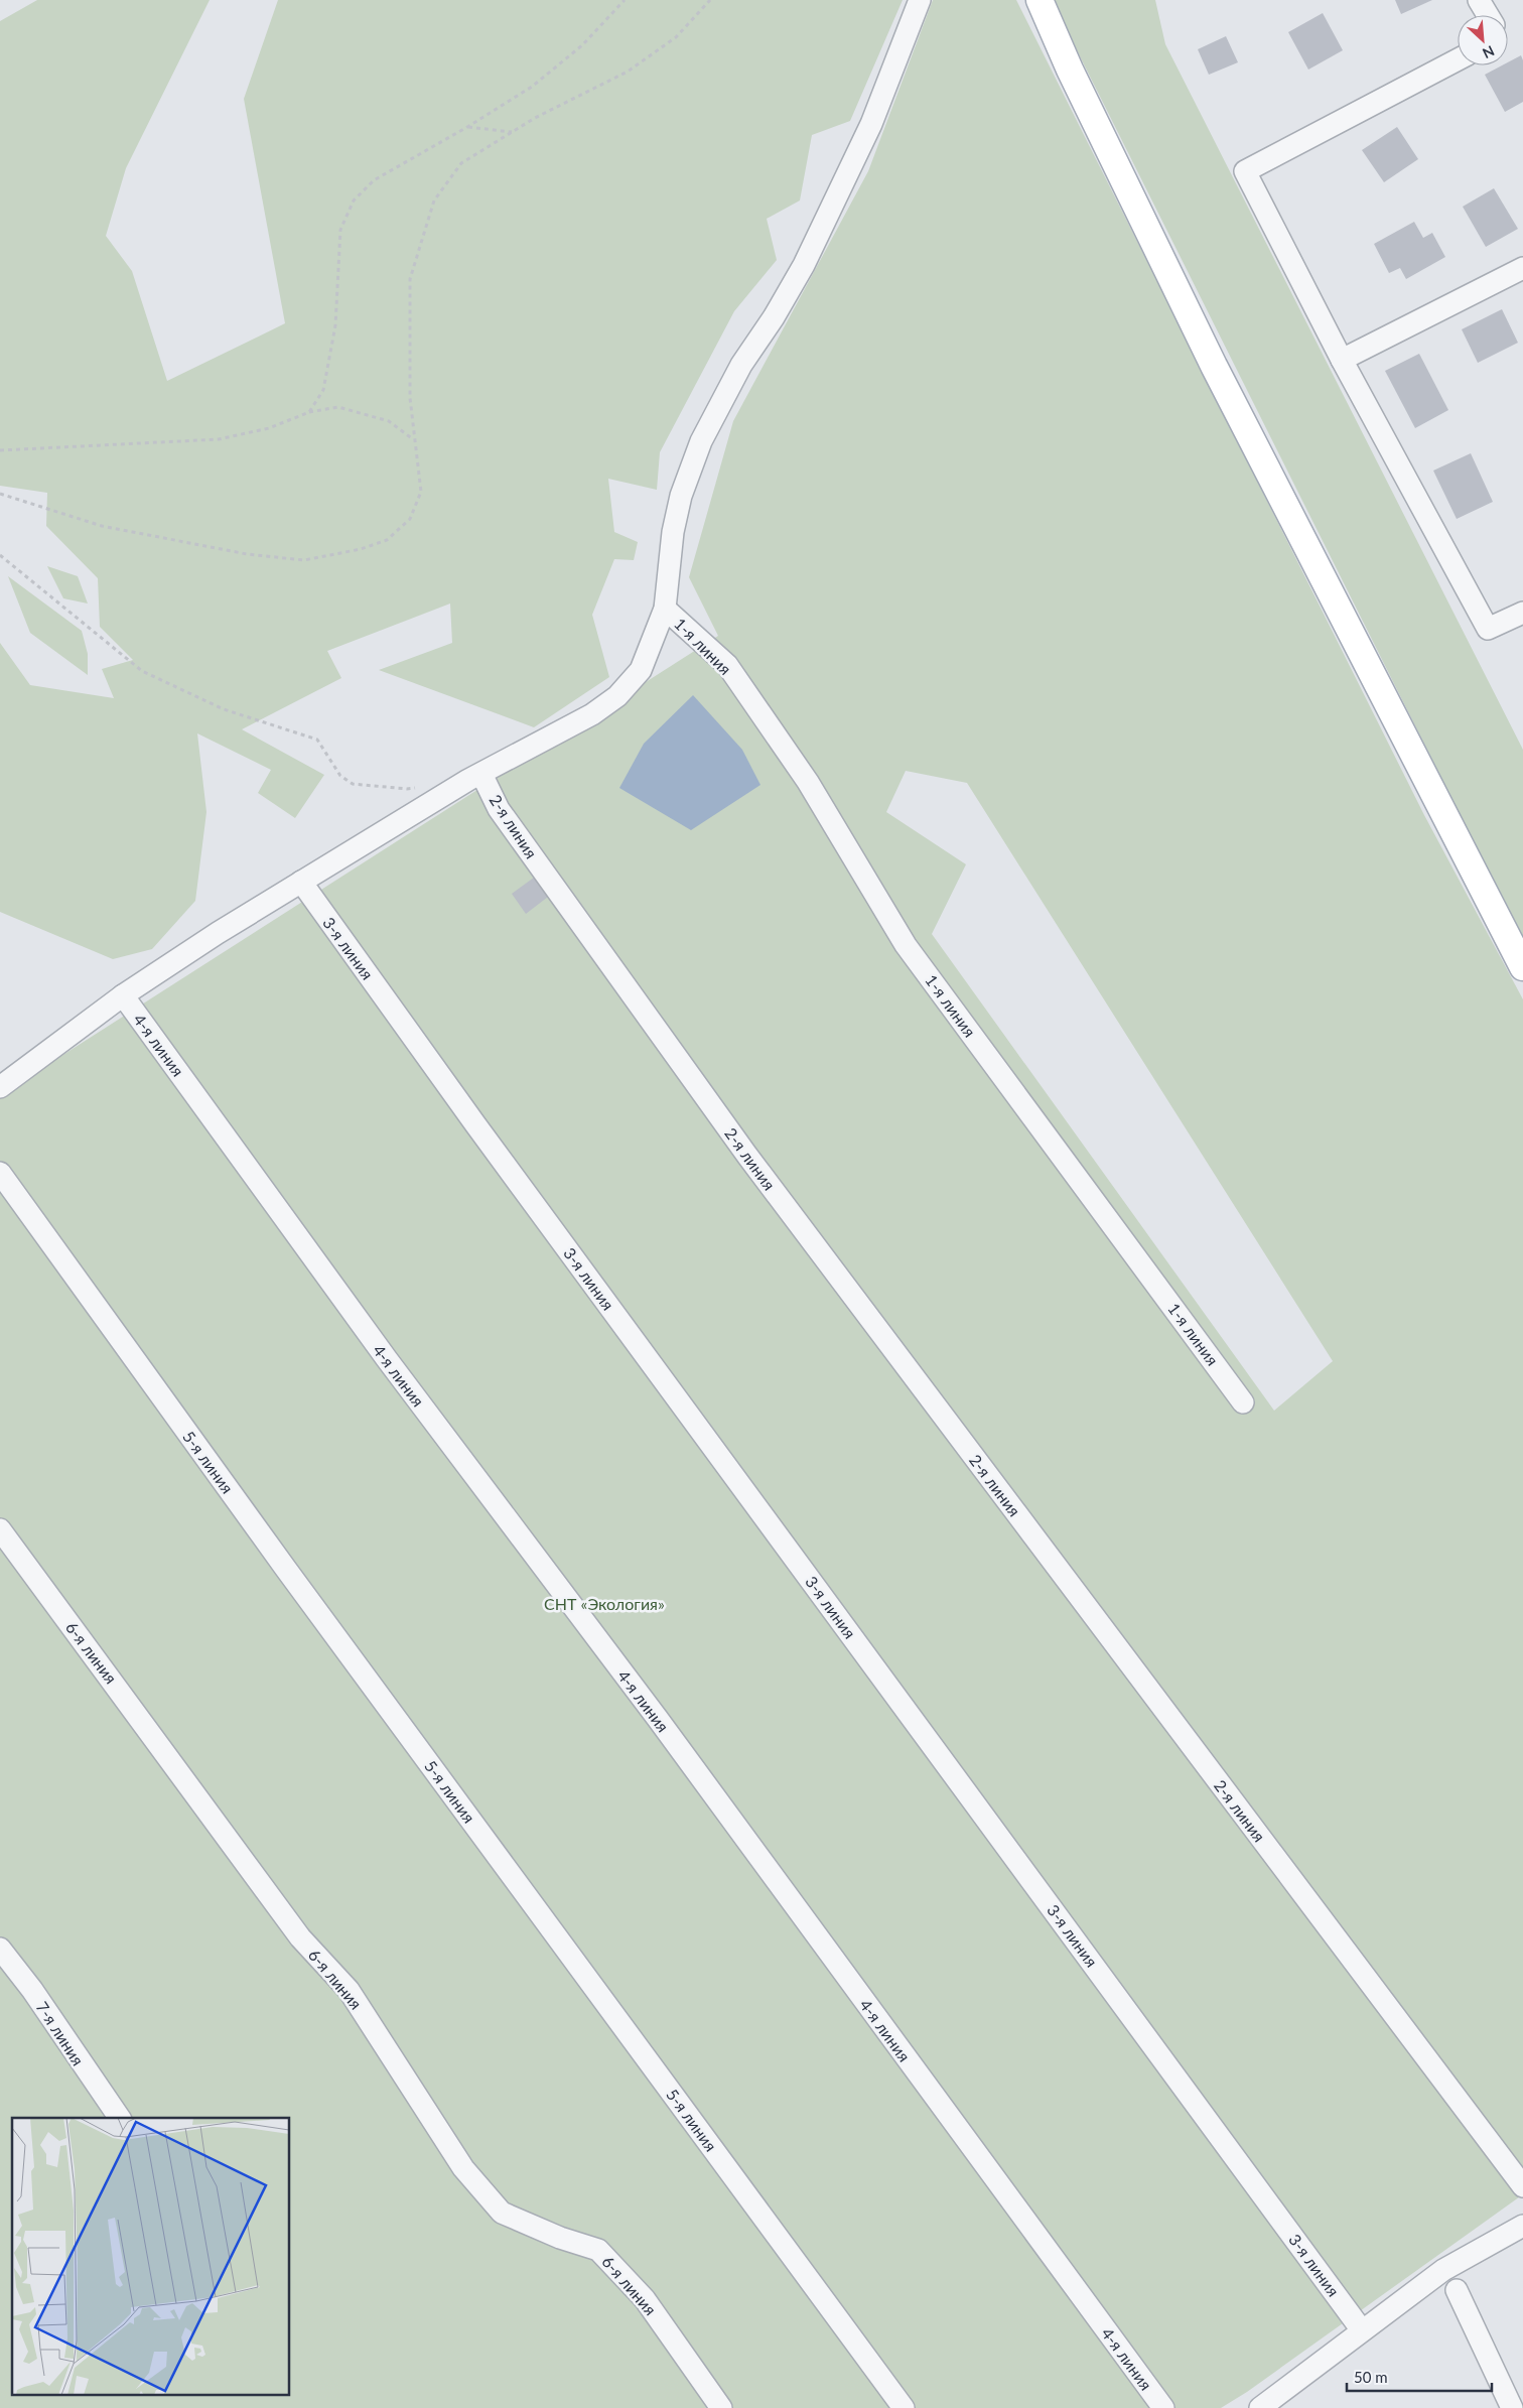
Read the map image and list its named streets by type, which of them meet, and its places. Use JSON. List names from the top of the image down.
{
  "streets": {
    "street": [
      "1-я линия",
      "2-я линия",
      "3-я линия",
      "4-я линия",
      "5-я линия",
      "6-я линия",
      "7-я линия"
    ]
  },
  "parks": ["СНТ «Экология»"],
  "scale_bar": "50 m",
  "north": "bottom right"
}
